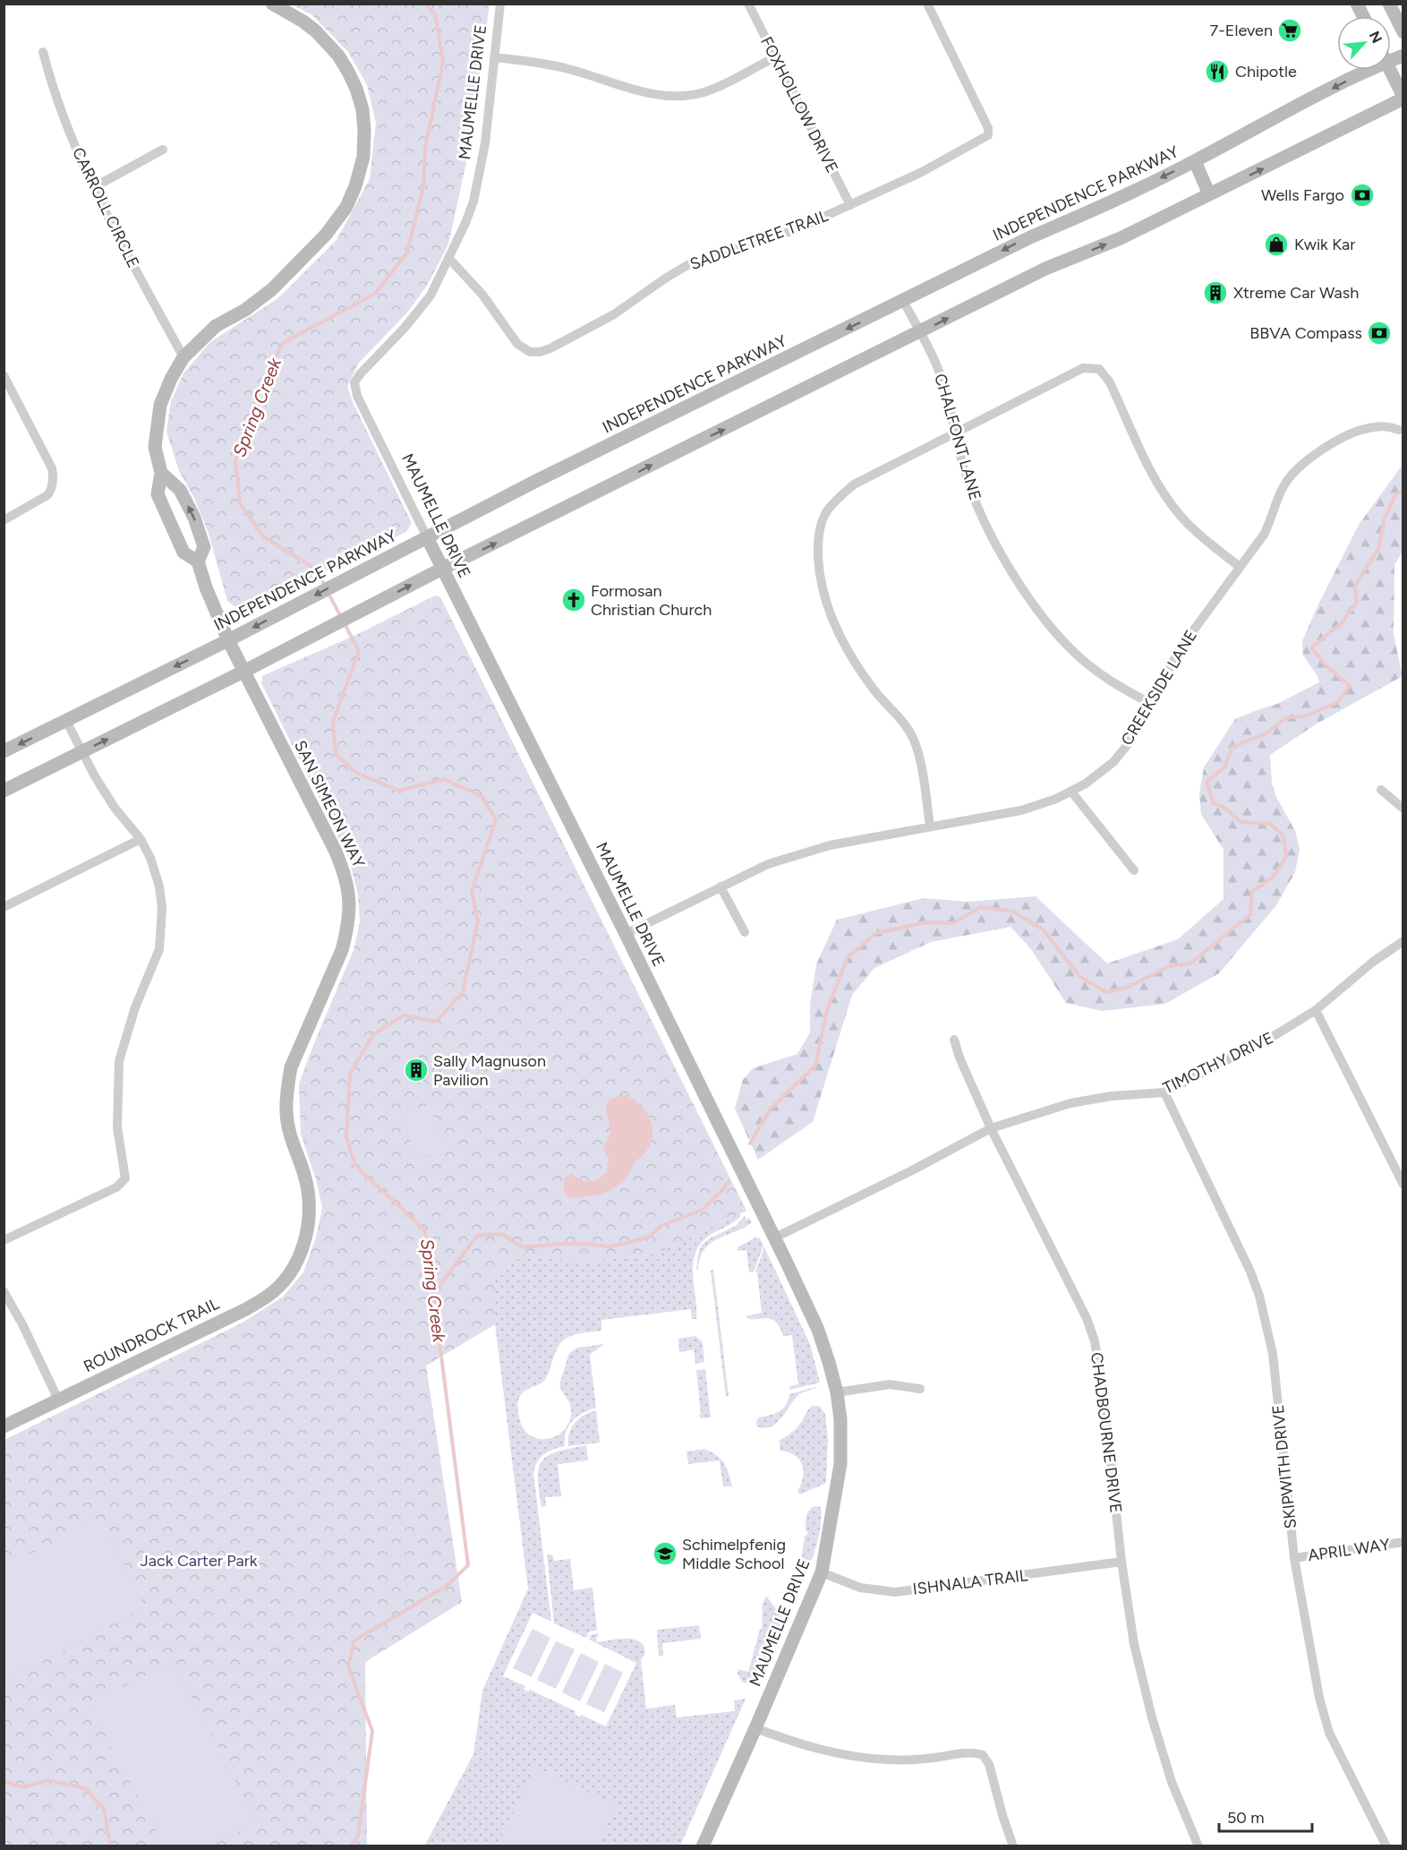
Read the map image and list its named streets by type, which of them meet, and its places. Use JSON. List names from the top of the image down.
{
  "streets": {
    "street": [
      "MAUMELLE DRIVE",
      "FOXHOLLOW DRIVE",
      "INDEPENDENCE PARKWAY",
      "CARROLL CIRCLE",
      "SADDLETREE TRAIL",
      "CHALFONT LANE",
      "CREEKSIDE LANE",
      "SAN SIMEON WAY",
      "TIMOTHY DRIVE",
      "ROUNDROCK TRAIL",
      "CHADBOURNE DRIVE",
      "SKIPWITH DRIVE",
      "APRIL WAY",
      "ISHNALA TRAIL"
    ]
  },
  "crossings": [
    ["MAUMELLE DRIVE", "INDEPENDENCE PARKWAY"],
    ["MAUMELLE DRIVE", "SADDLETREE TRAIL"],
    ["MAUMELLE DRIVE", "CREEKSIDE LANE"],
    ["MAUMELLE DRIVE", "TIMOTHY DRIVE"],
    ["MAUMELLE DRIVE", "ISHNALA TRAIL"],
    ["FOXHOLLOW DRIVE", "SADDLETREE TRAIL"],
    ["INDEPENDENCE PARKWAY", "CHALFONT LANE"],
    ["INDEPENDENCE PARKWAY", "SAN SIMEON WAY"],
    ["CARROLL CIRCLE", "SAN SIMEON WAY"],
    ["CHALFONT LANE", "CREEKSIDE LANE"],
    ["SAN SIMEON WAY", "ROUNDROCK TRAIL"],
    ["TIMOTHY DRIVE", "CHADBOURNE DRIVE"],
    ["TIMOTHY DRIVE", "SKIPWITH DRIVE"],
    ["CHADBOURNE DRIVE", "ISHNALA TRAIL"],
    ["SKIPWITH DRIVE", "APRIL WAY"]
  ],
  "water": ["Spring Creek"],
  "parks": ["Jack Carter Park"],
  "places": {
    "supermarket": ["7-Eleven"],
    "restaurant": ["Chipotle"],
    "bank": ["Wells Fargo", "BBVA Compass"],
    "shop": ["Kwik Kar"],
    "building": ["Xtreme Car Wash", "Sally Magnuson Pavilion"],
    "church": ["Formosan Christian Church"],
    "school or university": ["Schimelpfenig Middle School"]
  },
  "scale_bar": "50 m",
  "north": "top right"
}
